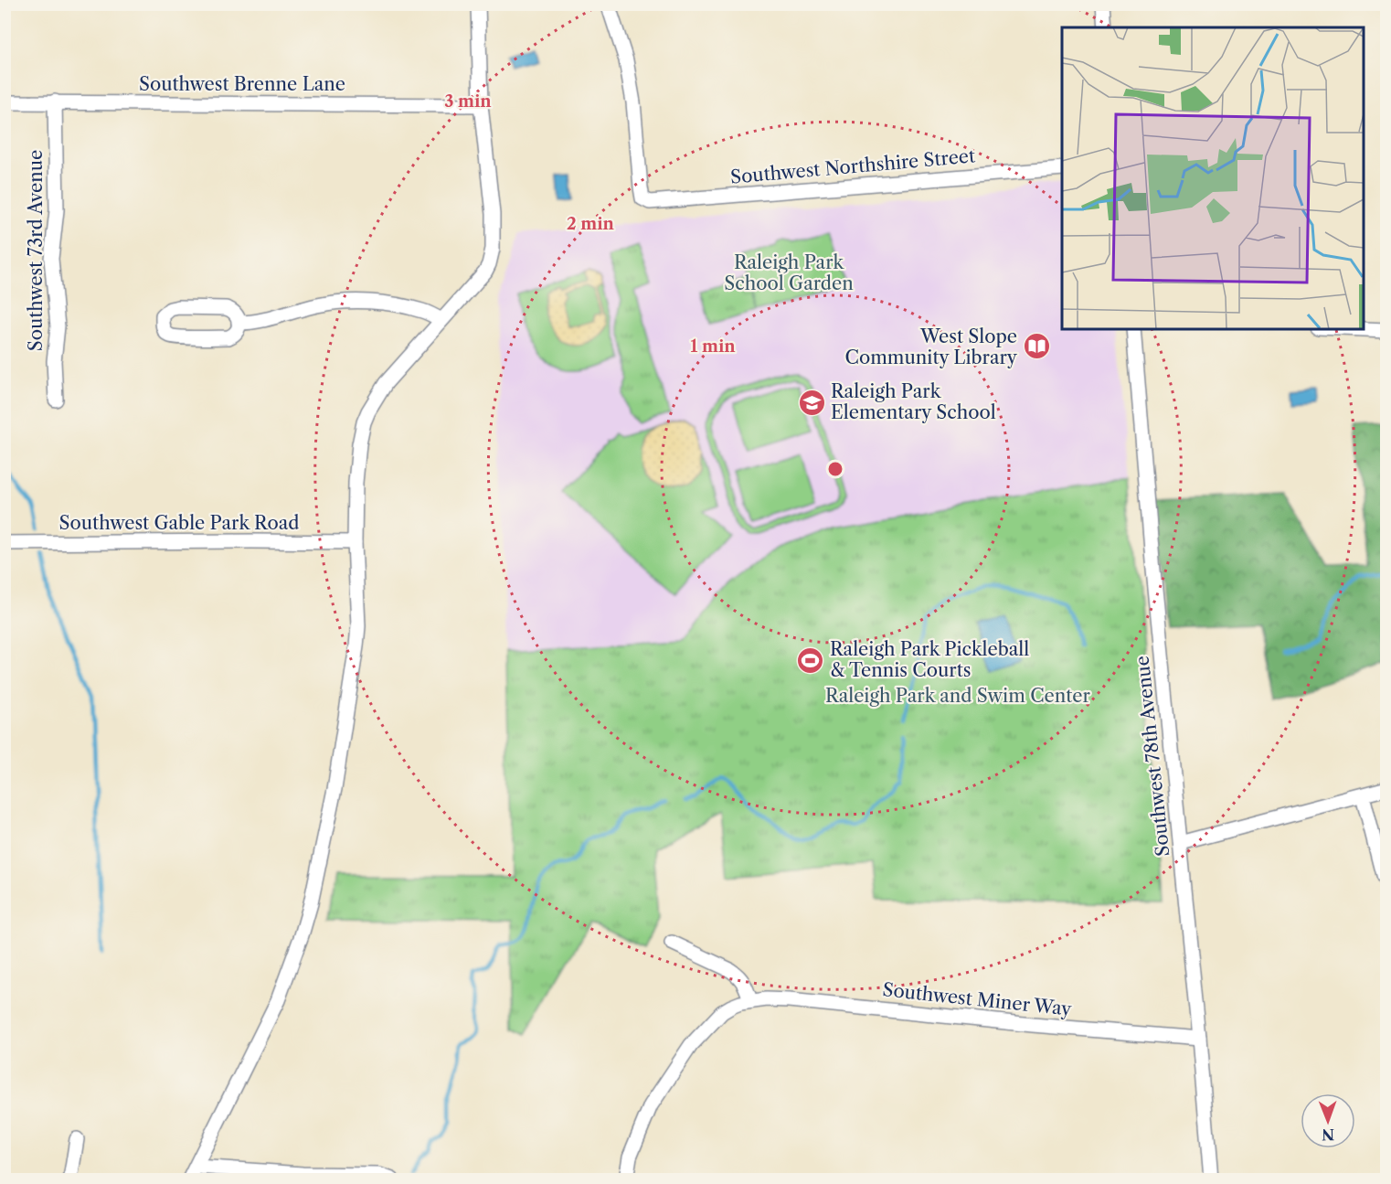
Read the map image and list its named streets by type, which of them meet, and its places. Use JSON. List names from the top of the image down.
{
  "streets": {
    "street": [
      "Southwest Brenne Lane",
      "Southwest Northshire Street",
      "Southwest 73rd Avenue",
      "Southwest Gable Park Road",
      "Southwest 78th Avenue",
      "Southwest Miner Way"
    ]
  },
  "crossings": [
    ["Southwest Brenne Lane", "Southwest 73rd Avenue"],
    ["Southwest 78th Avenue", "Southwest Miner Way"]
  ],
  "parks": ["Raleigh Park School Garden", "Raleigh Park and Swim Center"],
  "places": {
    "library": ["West Slope Community Library"],
    "school or university": ["Raleigh Park Elementary School"],
    "sports": ["Raleigh Park Pickleball & Tennis Courts"]
  },
  "north": "bottom",
  "rings": ["3 min", "2 min", "1 min"]
}
